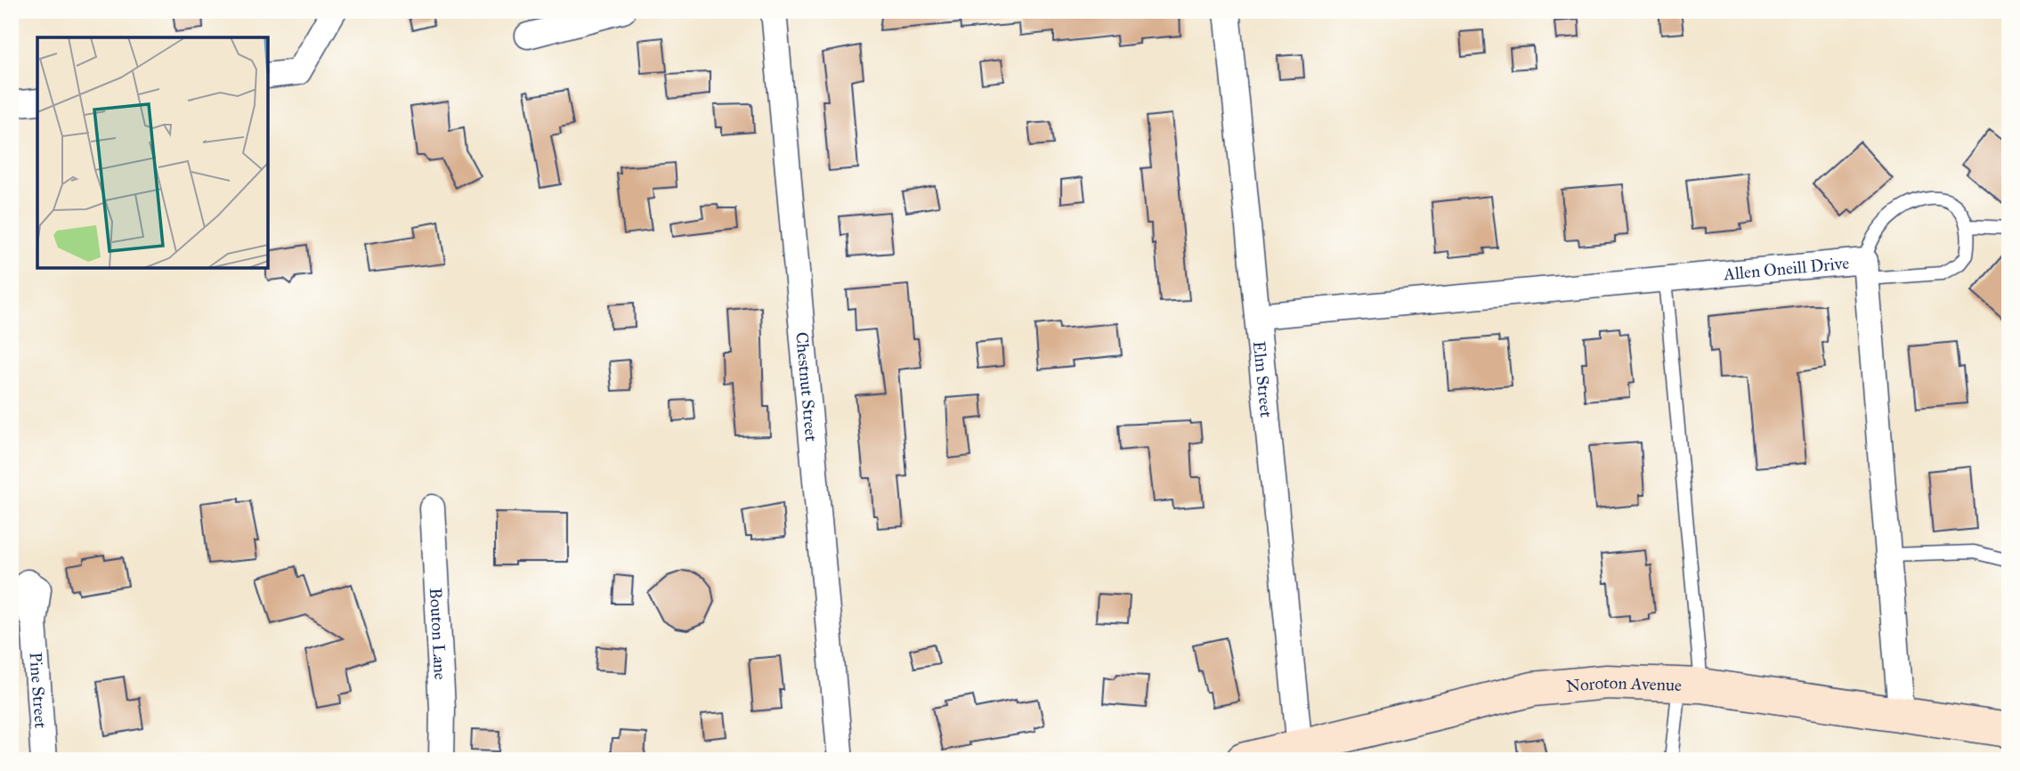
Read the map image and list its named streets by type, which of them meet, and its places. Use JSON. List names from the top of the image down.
{
  "streets": {
    "main road": ["Noroton Avenue"],
    "street": [
      "Allen Oneill Drive",
      "Elm Street",
      "Chestnut Street",
      "Bouton Lane",
      "Pine Street"
    ]
  },
  "crossings": [
    ["Allen Oneill Drive", "Elm Street"],
    ["Allen Oneill Drive", "Noroton Avenue"],
    ["Elm Street", "Noroton Avenue"]
  ]
}
